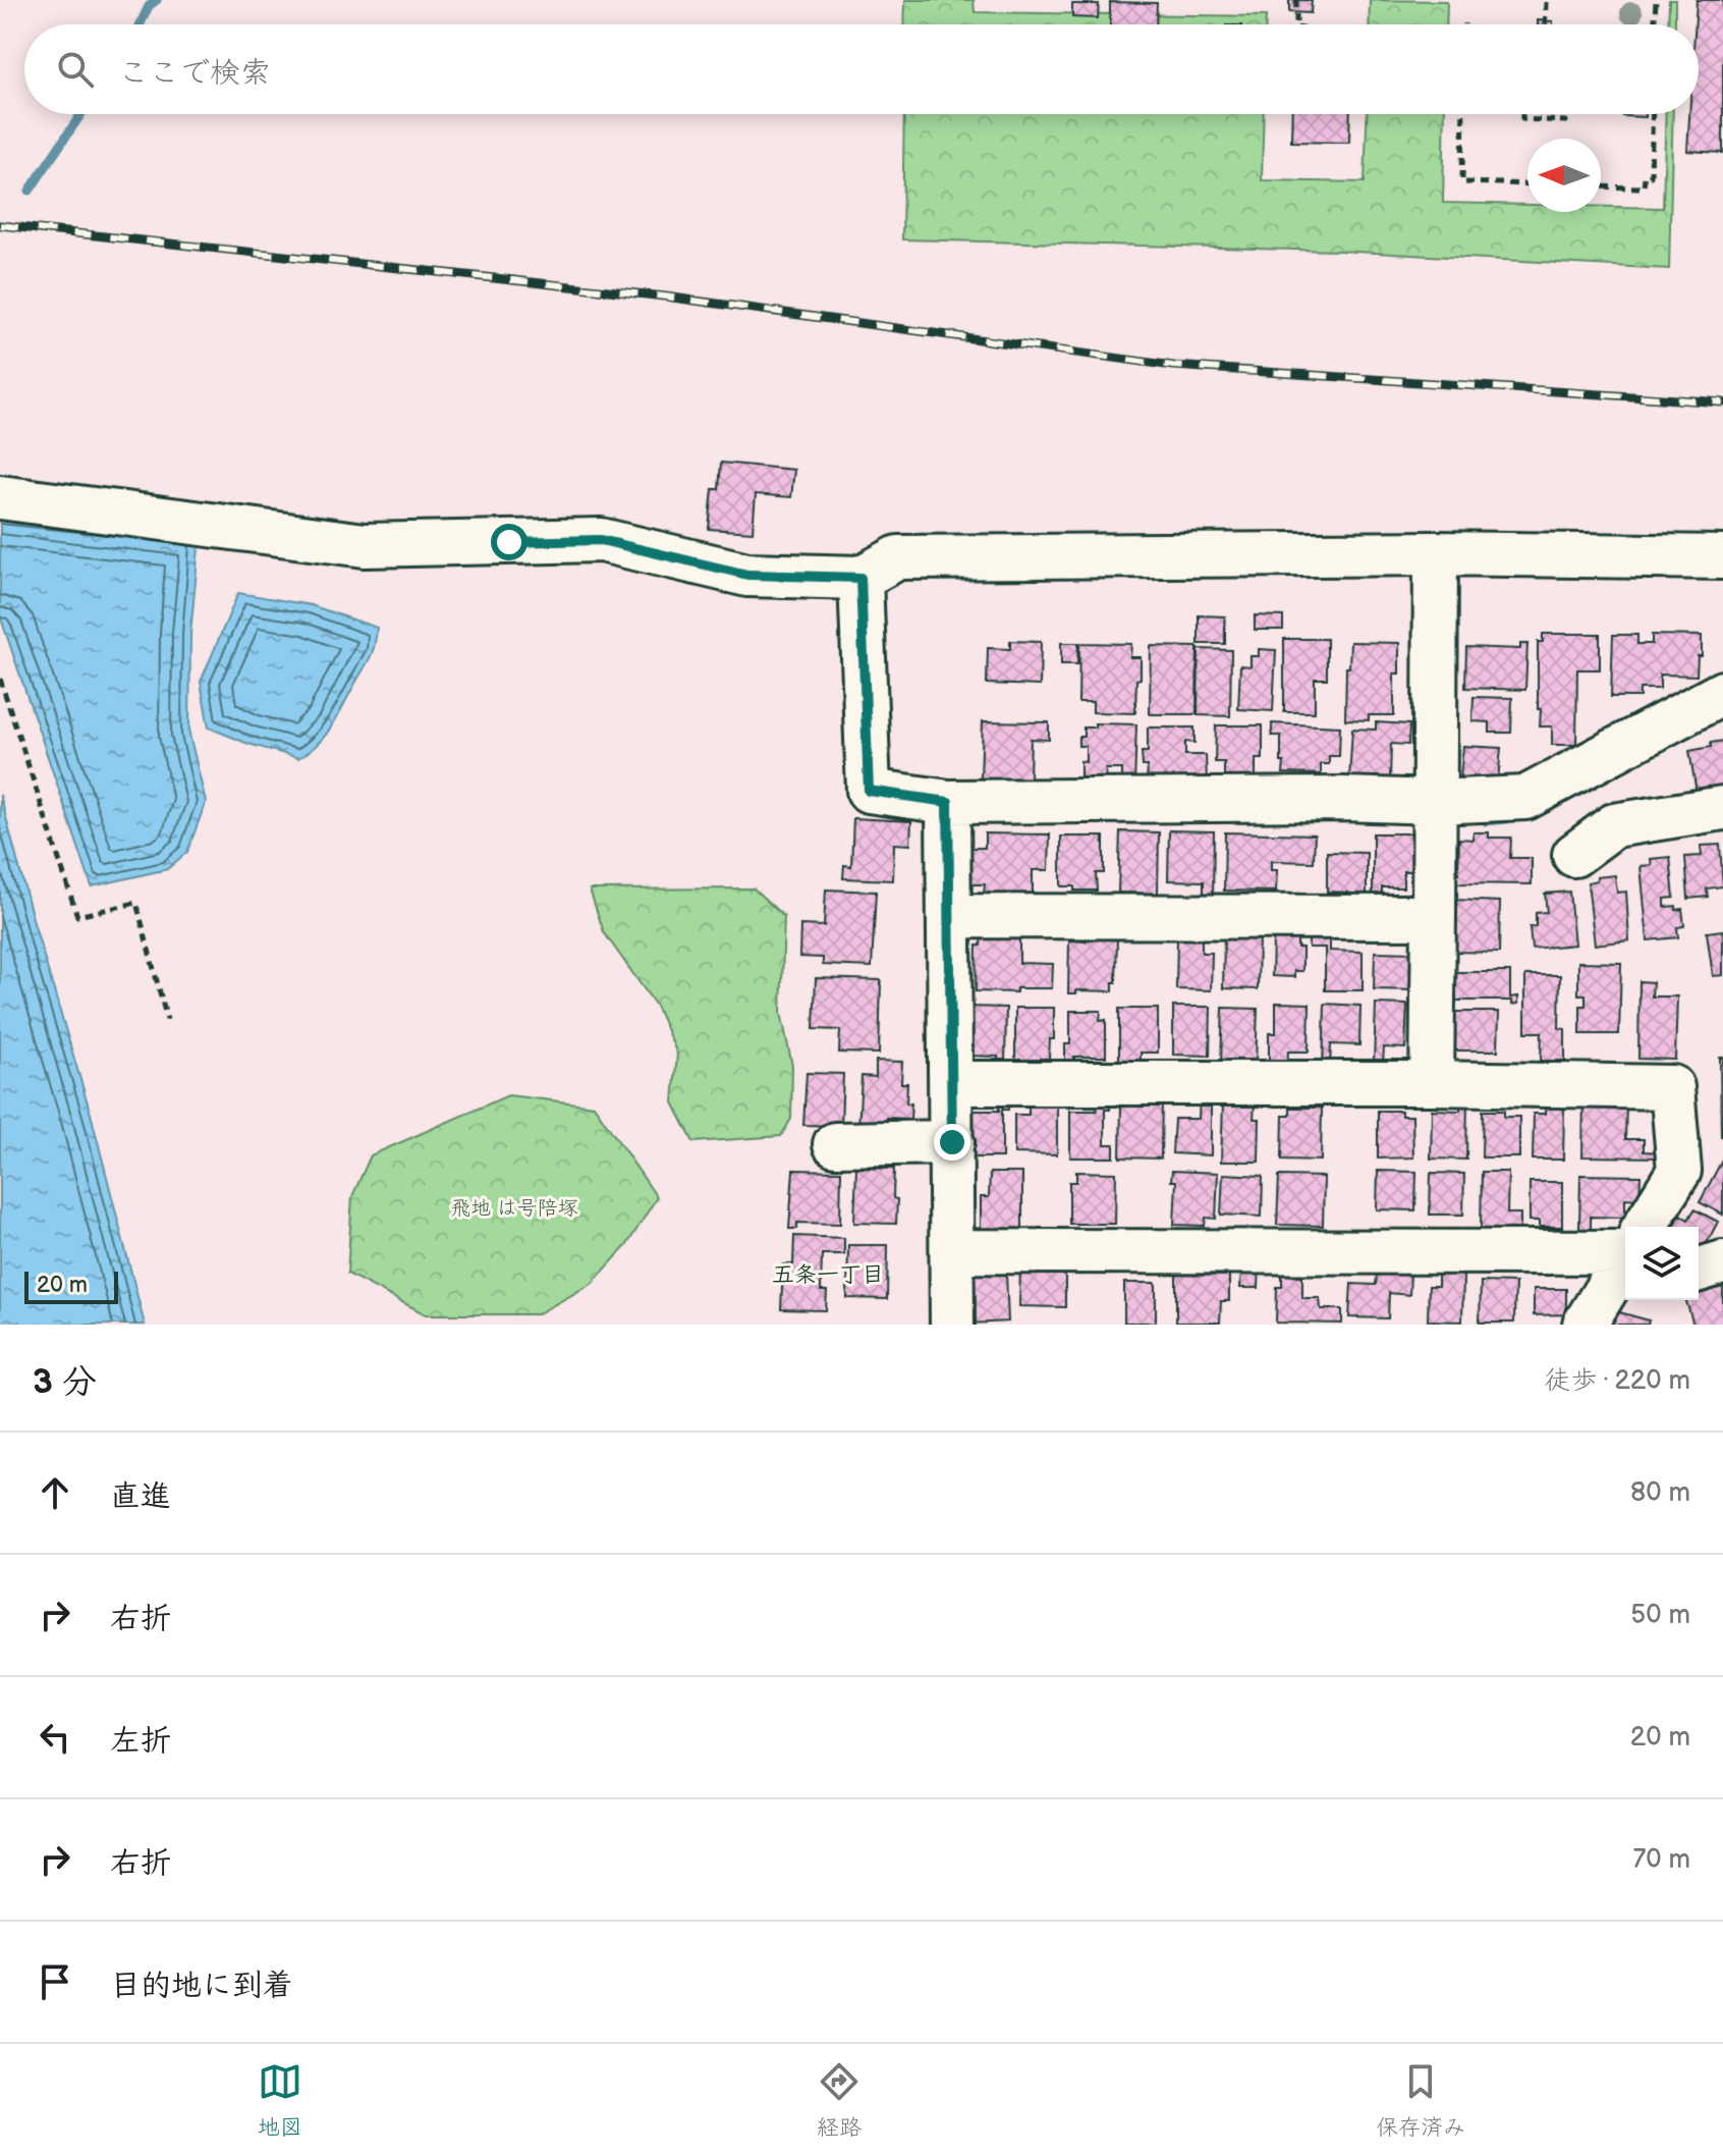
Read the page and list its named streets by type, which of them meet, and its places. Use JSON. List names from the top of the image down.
{
  "districts": ["五条一丁目"],
  "parks": ["飛地 は号陪塚"],
  "scale_bar": "20 m",
  "north": "left",
  "page": {
    "search": "ここで検索",
    "scale": "20 m",
    "heading": ["3 分", "徒歩 · 220 m"],
    "list": [
      ["直進", "80 m"],
      ["右折", "50 m"],
      ["左折", "20 m"],
      ["右折", "70 m"],
      "目的地に到着"
    ],
    "nav": ["地図", "経路", "保存済み"]
  }
}
